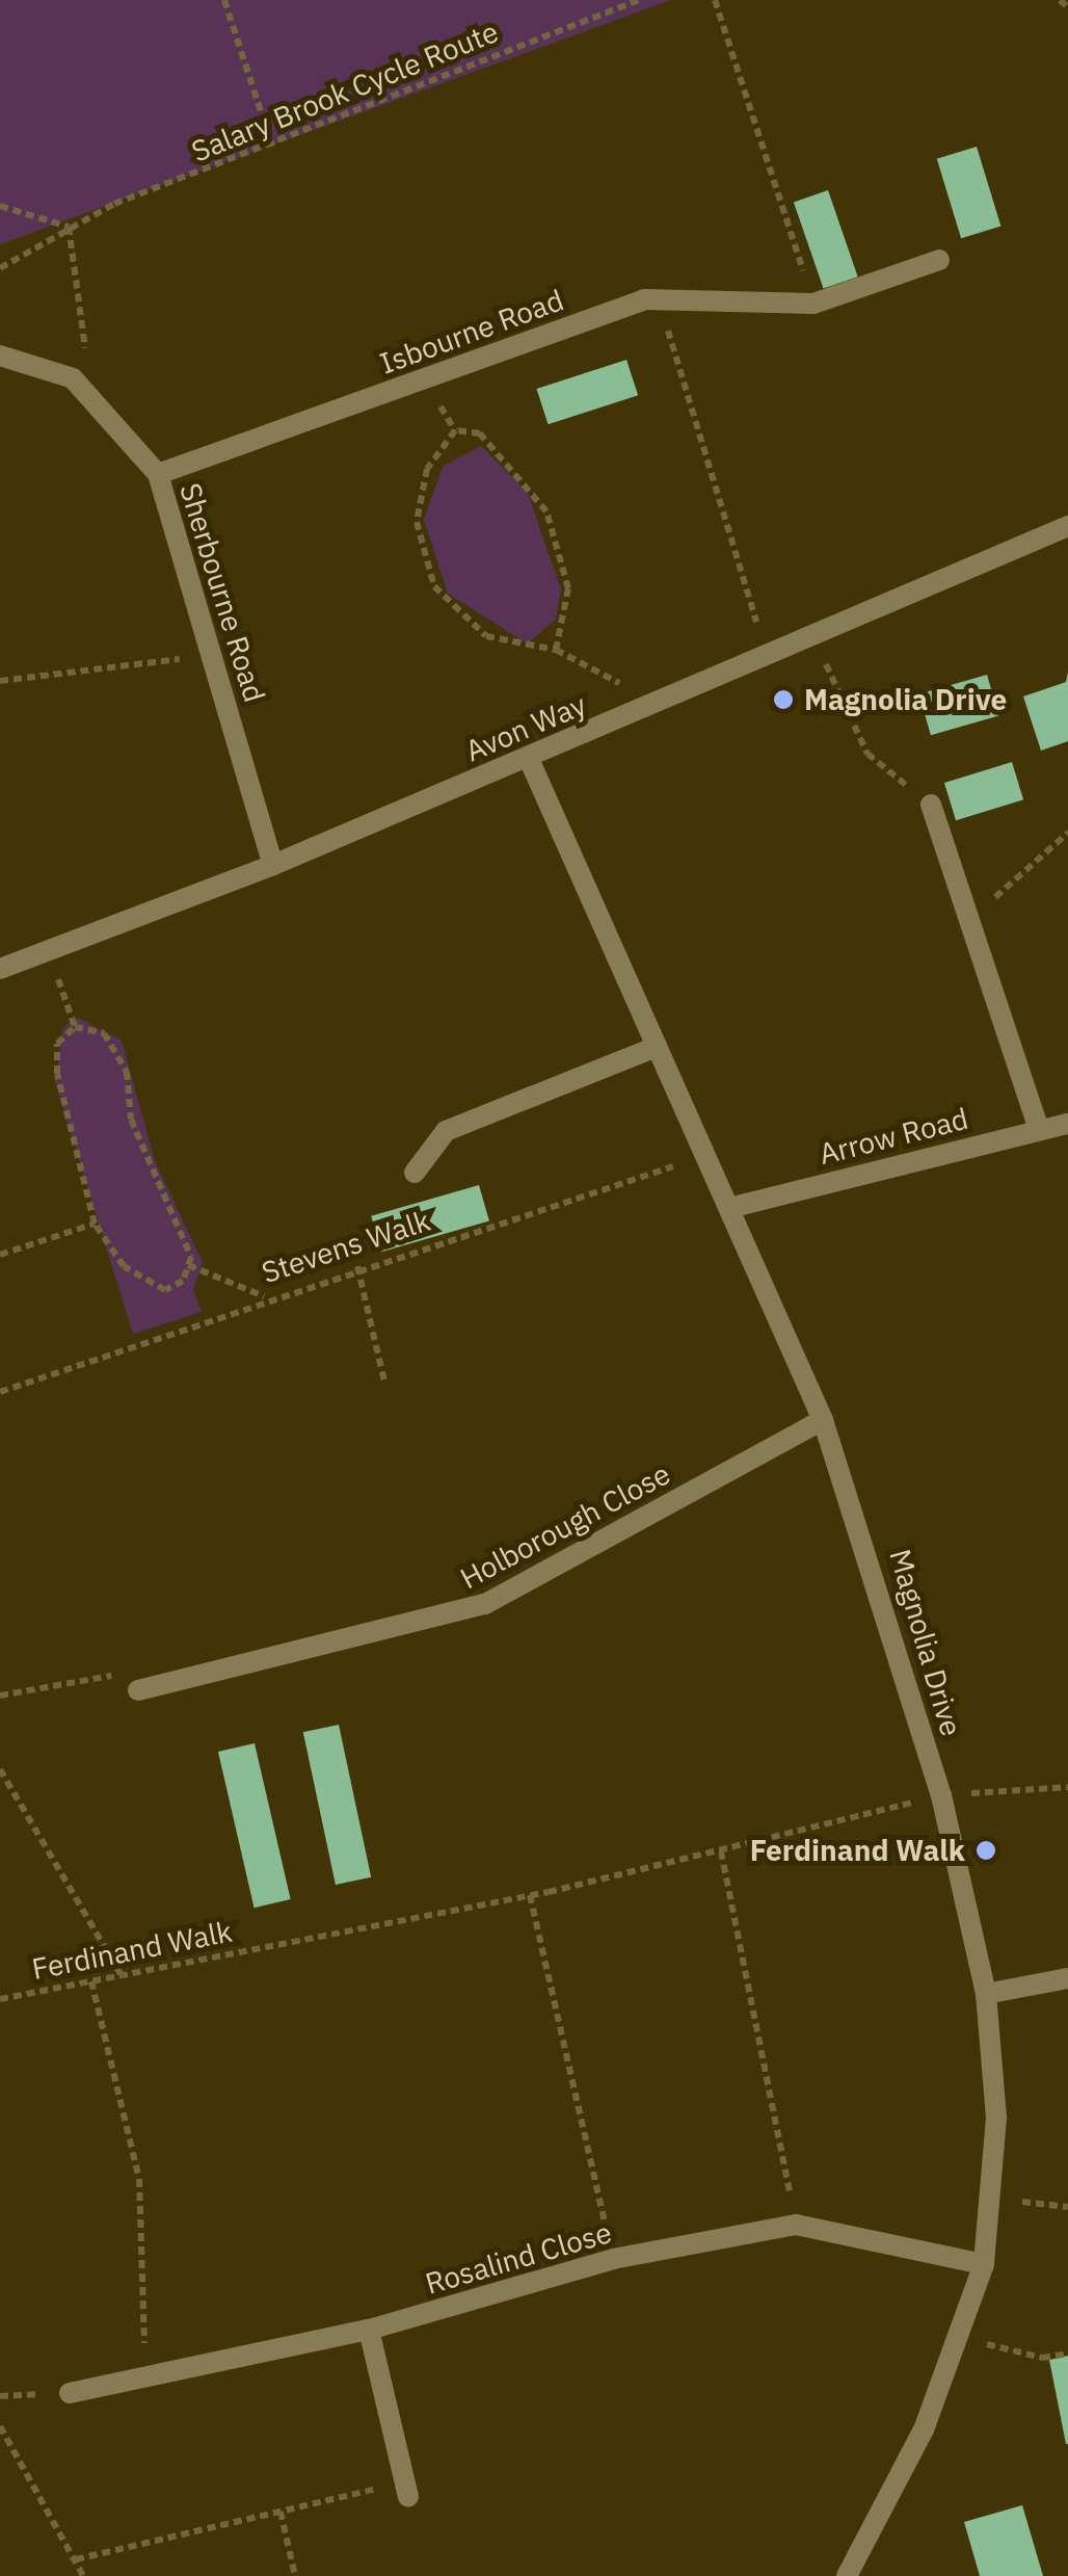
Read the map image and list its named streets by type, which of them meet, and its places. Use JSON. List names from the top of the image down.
{
  "streets": {
    "street": [
      "Isbourne Road",
      "Sherbourne Road",
      "Avon Way",
      "Arrow Road",
      "Holborough Close",
      "Magnolia Drive",
      "Rosalind Close"
    ],
    "path": ["Salary Brook Cycle Route", "Stevens Walk", "Ferdinand Walk"]
  },
  "crossings": [
    ["Isbourne Road", "Sherbourne Road"],
    ["Sherbourne Road", "Avon Way"],
    ["Avon Way", "Magnolia Drive"],
    ["Arrow Road", "Magnolia Drive"],
    ["Stevens Walk", "Magnolia Drive"],
    ["Holborough Close", "Magnolia Drive"],
    ["Magnolia Drive", "Ferdinand Walk"],
    ["Magnolia Drive", "Rosalind Close"]
  ],
  "places": ["Magnolia Drive", "Ferdinand Walk"]
}
